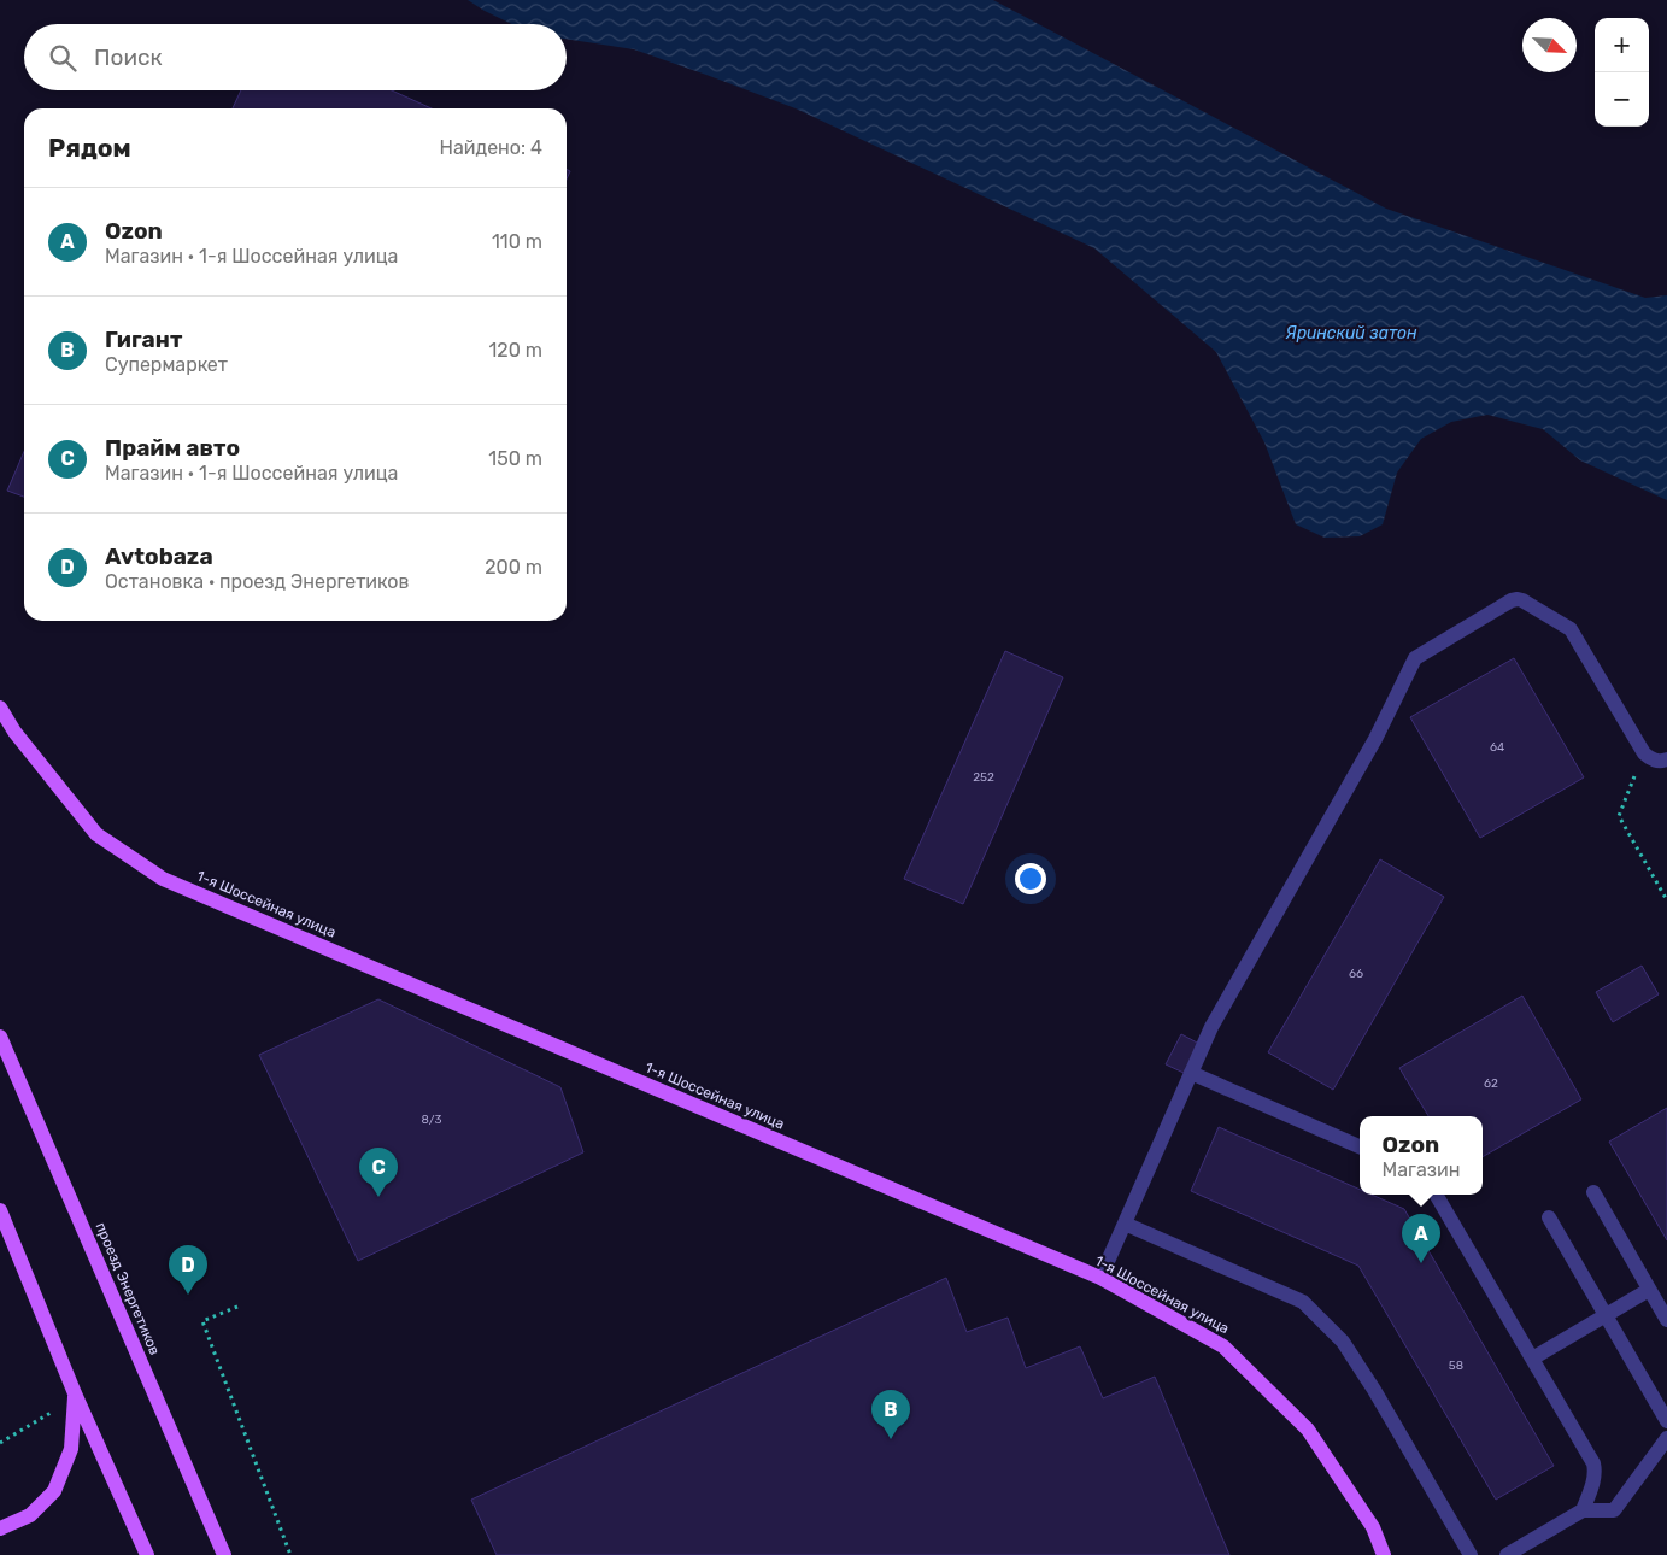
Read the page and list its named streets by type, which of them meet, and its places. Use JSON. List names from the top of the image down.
{
  "streets": {
    "main road": ["1-я Шоссейная улица", "проезд Энергетиков"]
  },
  "water": ["Яринский затон"],
  "house_numbers": [
    "64",
    "252",
    "66",
    "62",
    "8/3",
    "58"
  ],
  "north": "bottom right",
  "page": {
    "map_buttons": ["+", "−"],
    "search": "Поиск",
    "heading": ["Рядом", "Найдено: 4"],
    "list": [
      {
        "mark": "A",
        "name": "Ozon",
        "note": "Магазин · 1-я Шоссейная улица",
        "value": "110 m"
      },
      {
        "mark": "B",
        "name": "Гигант",
        "note": "Супермаркет",
        "value": "120 m"
      },
      {
        "mark": "C",
        "name": "Прайм авто",
        "note": "Магазин · 1-я Шоссейная улица",
        "value": "150 m"
      },
      {
        "mark": "D",
        "name": "Avtobaza",
        "note": "Остановка · проезд Энергетиков",
        "value": "200 m"
      }
    ],
    "popup": ["Ozon", "Магазин"],
    "pins": [
      "C",
      "A",
      "D",
      "B"
    ]
  }
}
